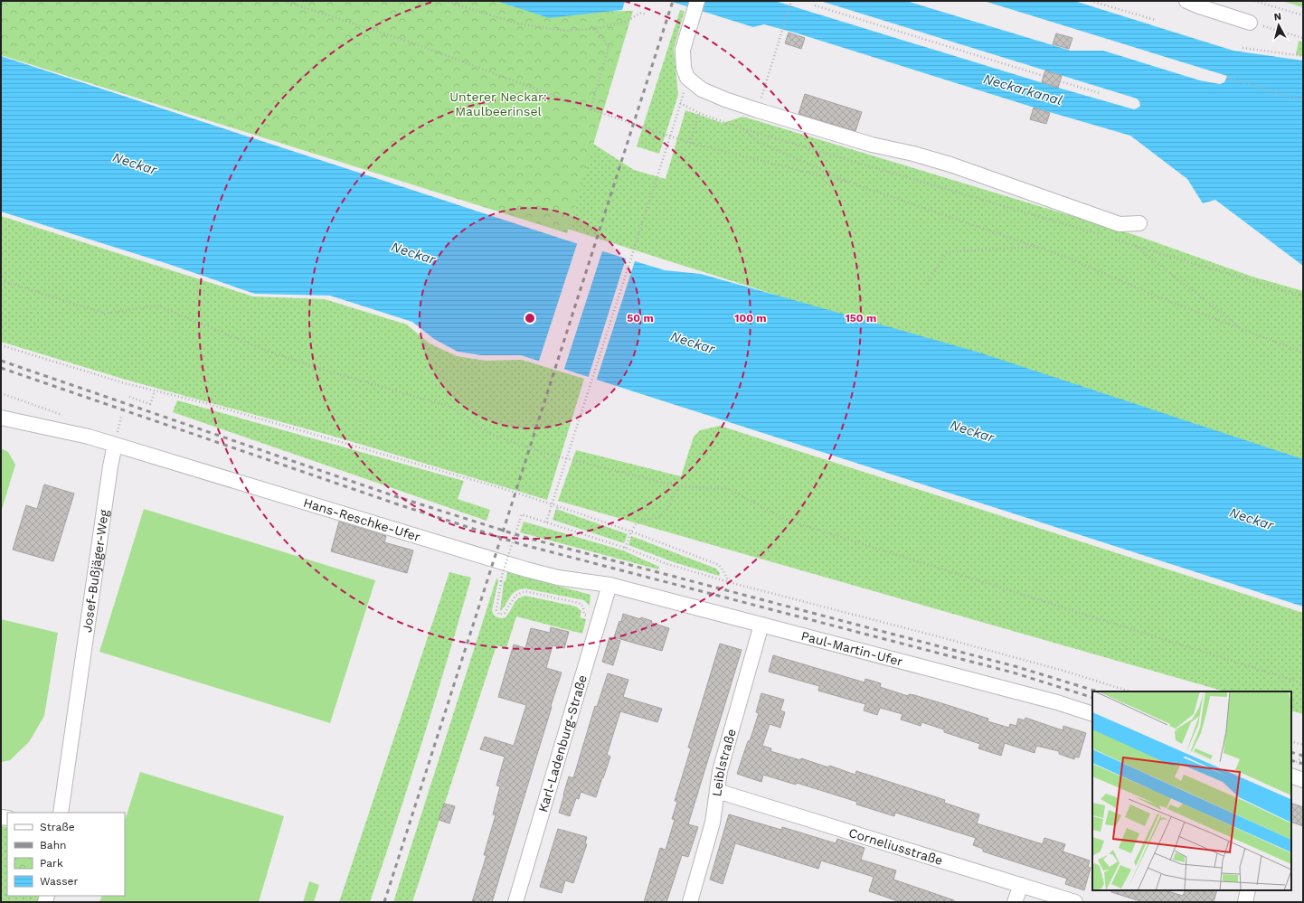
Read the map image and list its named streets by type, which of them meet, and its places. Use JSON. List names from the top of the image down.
{
  "streets": {
    "street": [
      "Hans-Reschke-Ufer",
      "Josef-Bußjäger-Weg",
      "Paul-Martin-Ufer",
      "Karl-Ladenburg-Straße",
      "Leiblstraße",
      "Corneliusstraße"
    ]
  },
  "crossings": [
    ["Hans-Reschke-Ufer", "Josef-Bußjäger-Weg"],
    ["Hans-Reschke-Ufer", "Paul-Martin-Ufer"],
    ["Hans-Reschke-Ufer", "Karl-Ladenburg-Straße"],
    ["Paul-Martin-Ufer", "Karl-Ladenburg-Straße"],
    ["Paul-Martin-Ufer", "Leiblstraße"],
    ["Leiblstraße", "Corneliusstraße"]
  ],
  "water": ["Neckarkanal", "Neckar"],
  "parks": ["Unterer Neckar: Maulbeerinsel"],
  "legend": [
    "Straße",
    "Bahn",
    "Park",
    "Wasser"
  ],
  "north": "top",
  "rings": ["50 m", "100 m", "150 m"]
}
